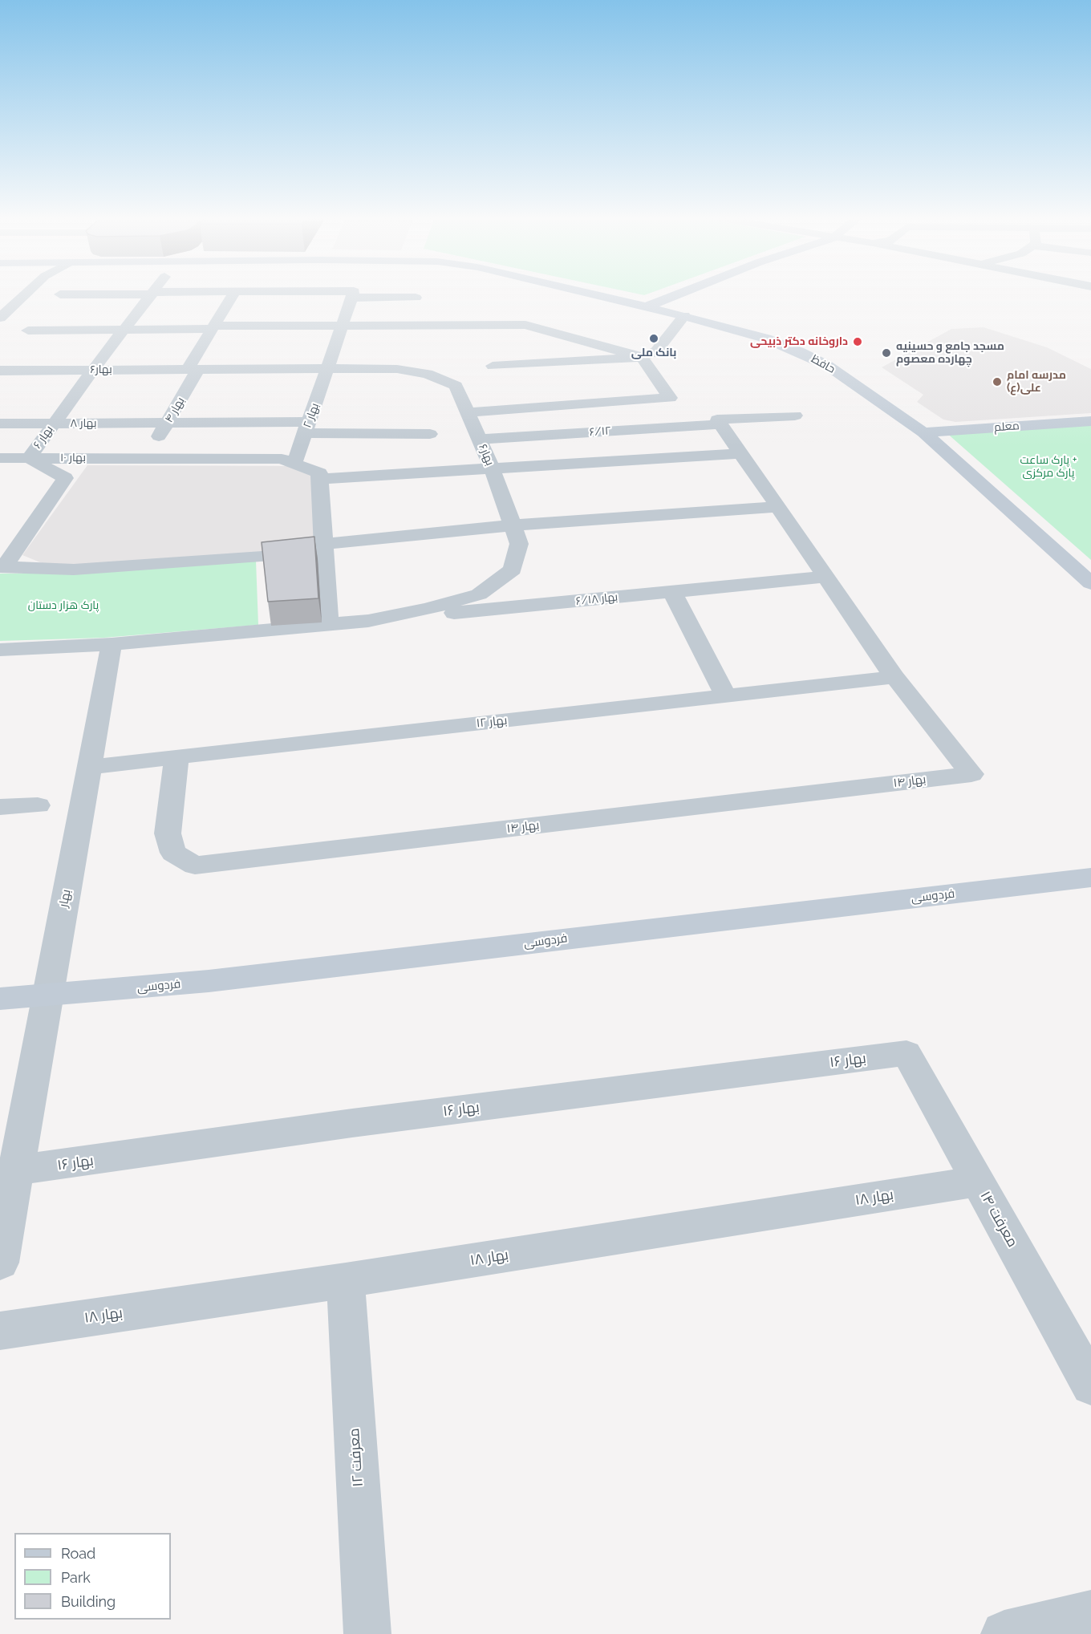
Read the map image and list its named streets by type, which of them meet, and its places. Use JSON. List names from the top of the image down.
{
  "streets": {
    "main road": ["حافظ", "معلم", "فردوسی"],
    "street": [
      "بهار۶",
      "بهار ۴",
      "بهار ۲",
      "بهار ۸",
      "۶/۱۲",
      "بهار ۶",
      "بهار ۱۰",
      "بهار ۶/۱۸",
      "بهار ۱۲",
      "بهار ۱۴",
      "بهار",
      "بهار ۱۶",
      "بهار ۱۸",
      "معرفت ۱۴",
      "معرفت ۱۲"
    ]
  },
  "crossings": [
    ["حافظ", "معلم"],
    ["بهار۶", "بهار ۴"],
    ["بهار۶", "بهار ۲"],
    ["بهار۶", "۶/۱۲"],
    ["بهار۶", "بهار ۶"],
    ["بهار۶", "بهار ۶/۱۸"],
    ["بهار۶", "بهار"],
    ["بهار ۴", "بهار ۸"],
    ["بهار ۴", "بهار ۱۰"],
    ["بهار ۲", "بهار ۸"],
    ["بهار ۲", "بهار ۱۰"],
    ["بهار ۸", "بهار ۶"],
    ["بهار ۶", "بهار ۱۰"],
    ["بهار ۱۲", "بهار ۱۴"],
    ["بهار ۱۲", "بهار"],
    ["فردوسی", "بهار"],
    ["بهار", "بهار ۱۶"],
    ["بهار ۱۶", "معرفت ۱۴"],
    ["بهار ۱۸", "معرفت ۱۴"],
    ["بهار ۱۸", "معرفت ۱۲"]
  ],
  "parks": ["پارک ساعت + پارک مرکزی", "پارک هزار دستان"],
  "places": [
    "بانک ملی",
    "داروخانه دکتر ذبیحی",
    "مسجد جامع و حسینیه چهارده معصوم",
    "مدرسه امام علی(ع)"
  ],
  "legend": ["Road", "Park", "Building"]
}
